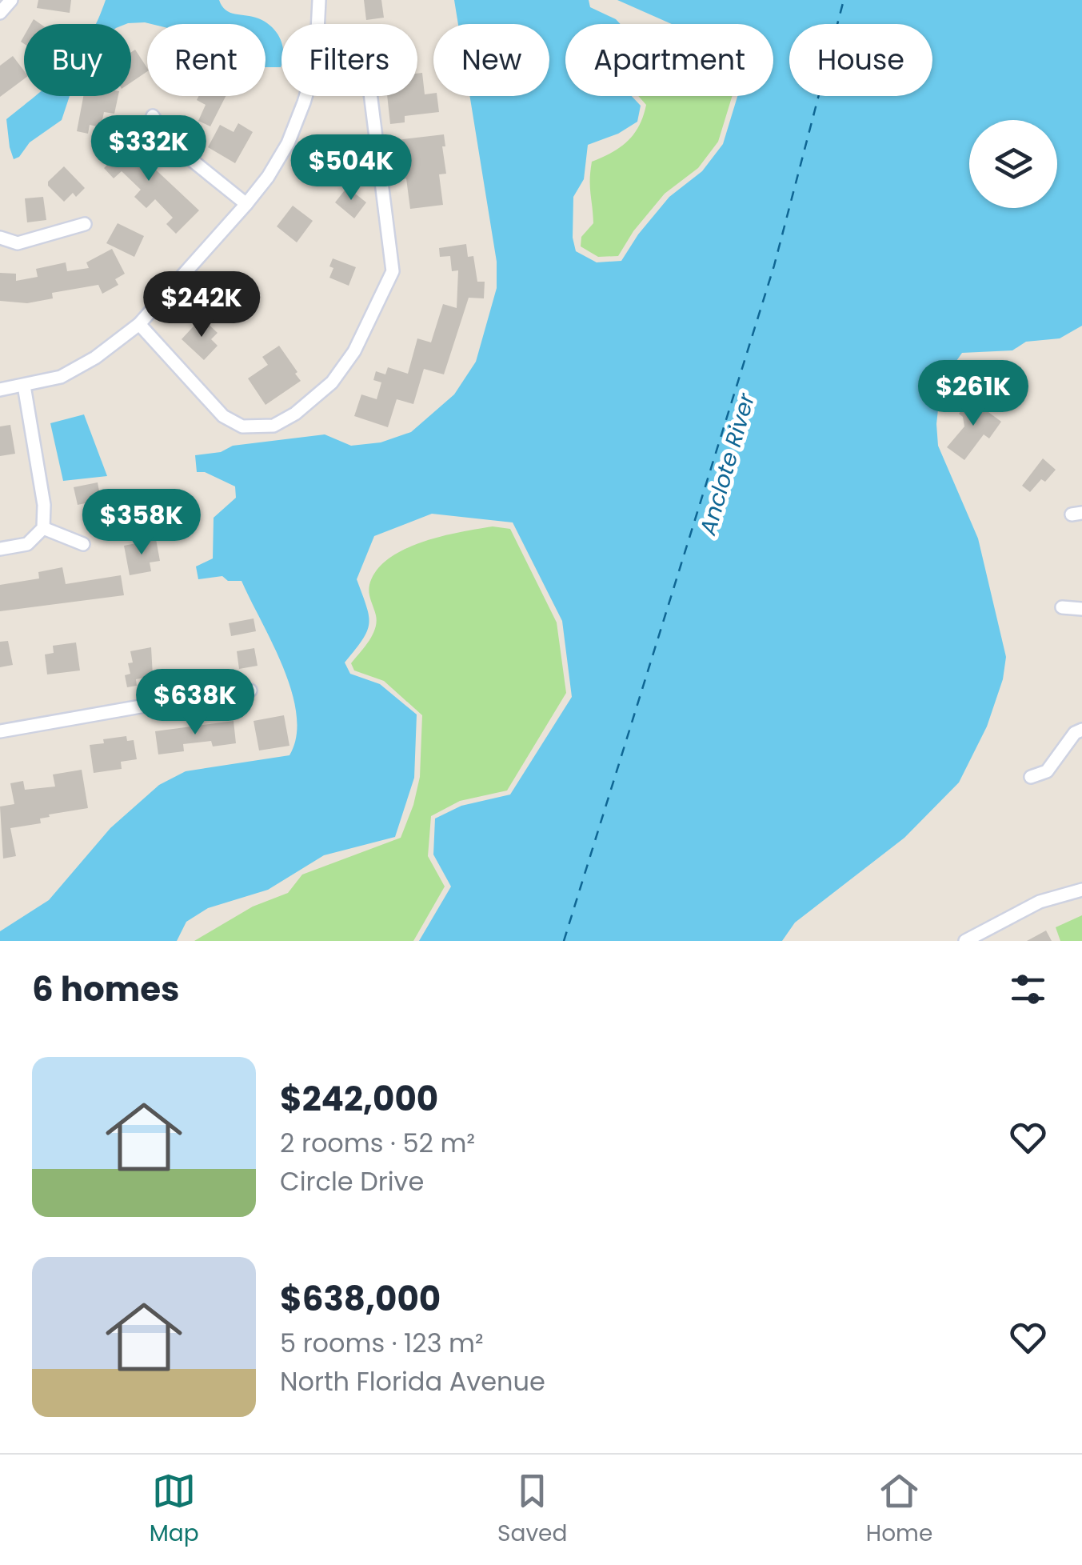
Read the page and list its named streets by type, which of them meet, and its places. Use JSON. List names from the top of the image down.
{
  "water": ["Anclote River"],
  "page": {
    "chip": [
      "Buy",
      "Rent",
      "Filters",
      "New",
      "Apartment",
      "House"
    ],
    "price": [
      "$332K",
      "$504K",
      "$242K",
      "$261K",
      "$358K",
      "$638K"
    ],
    "heading": "6 homes",
    "list": [
      {
        "name": "$242,000",
        "note": "2 rooms · 52 m² · Circle Drive"
      },
      {
        "name": "$638,000",
        "note": "5 rooms · 123 m² · North Florida Avenue"
      }
    ],
    "tabs": ["Map", "Saved", "Home"]
  }
}
